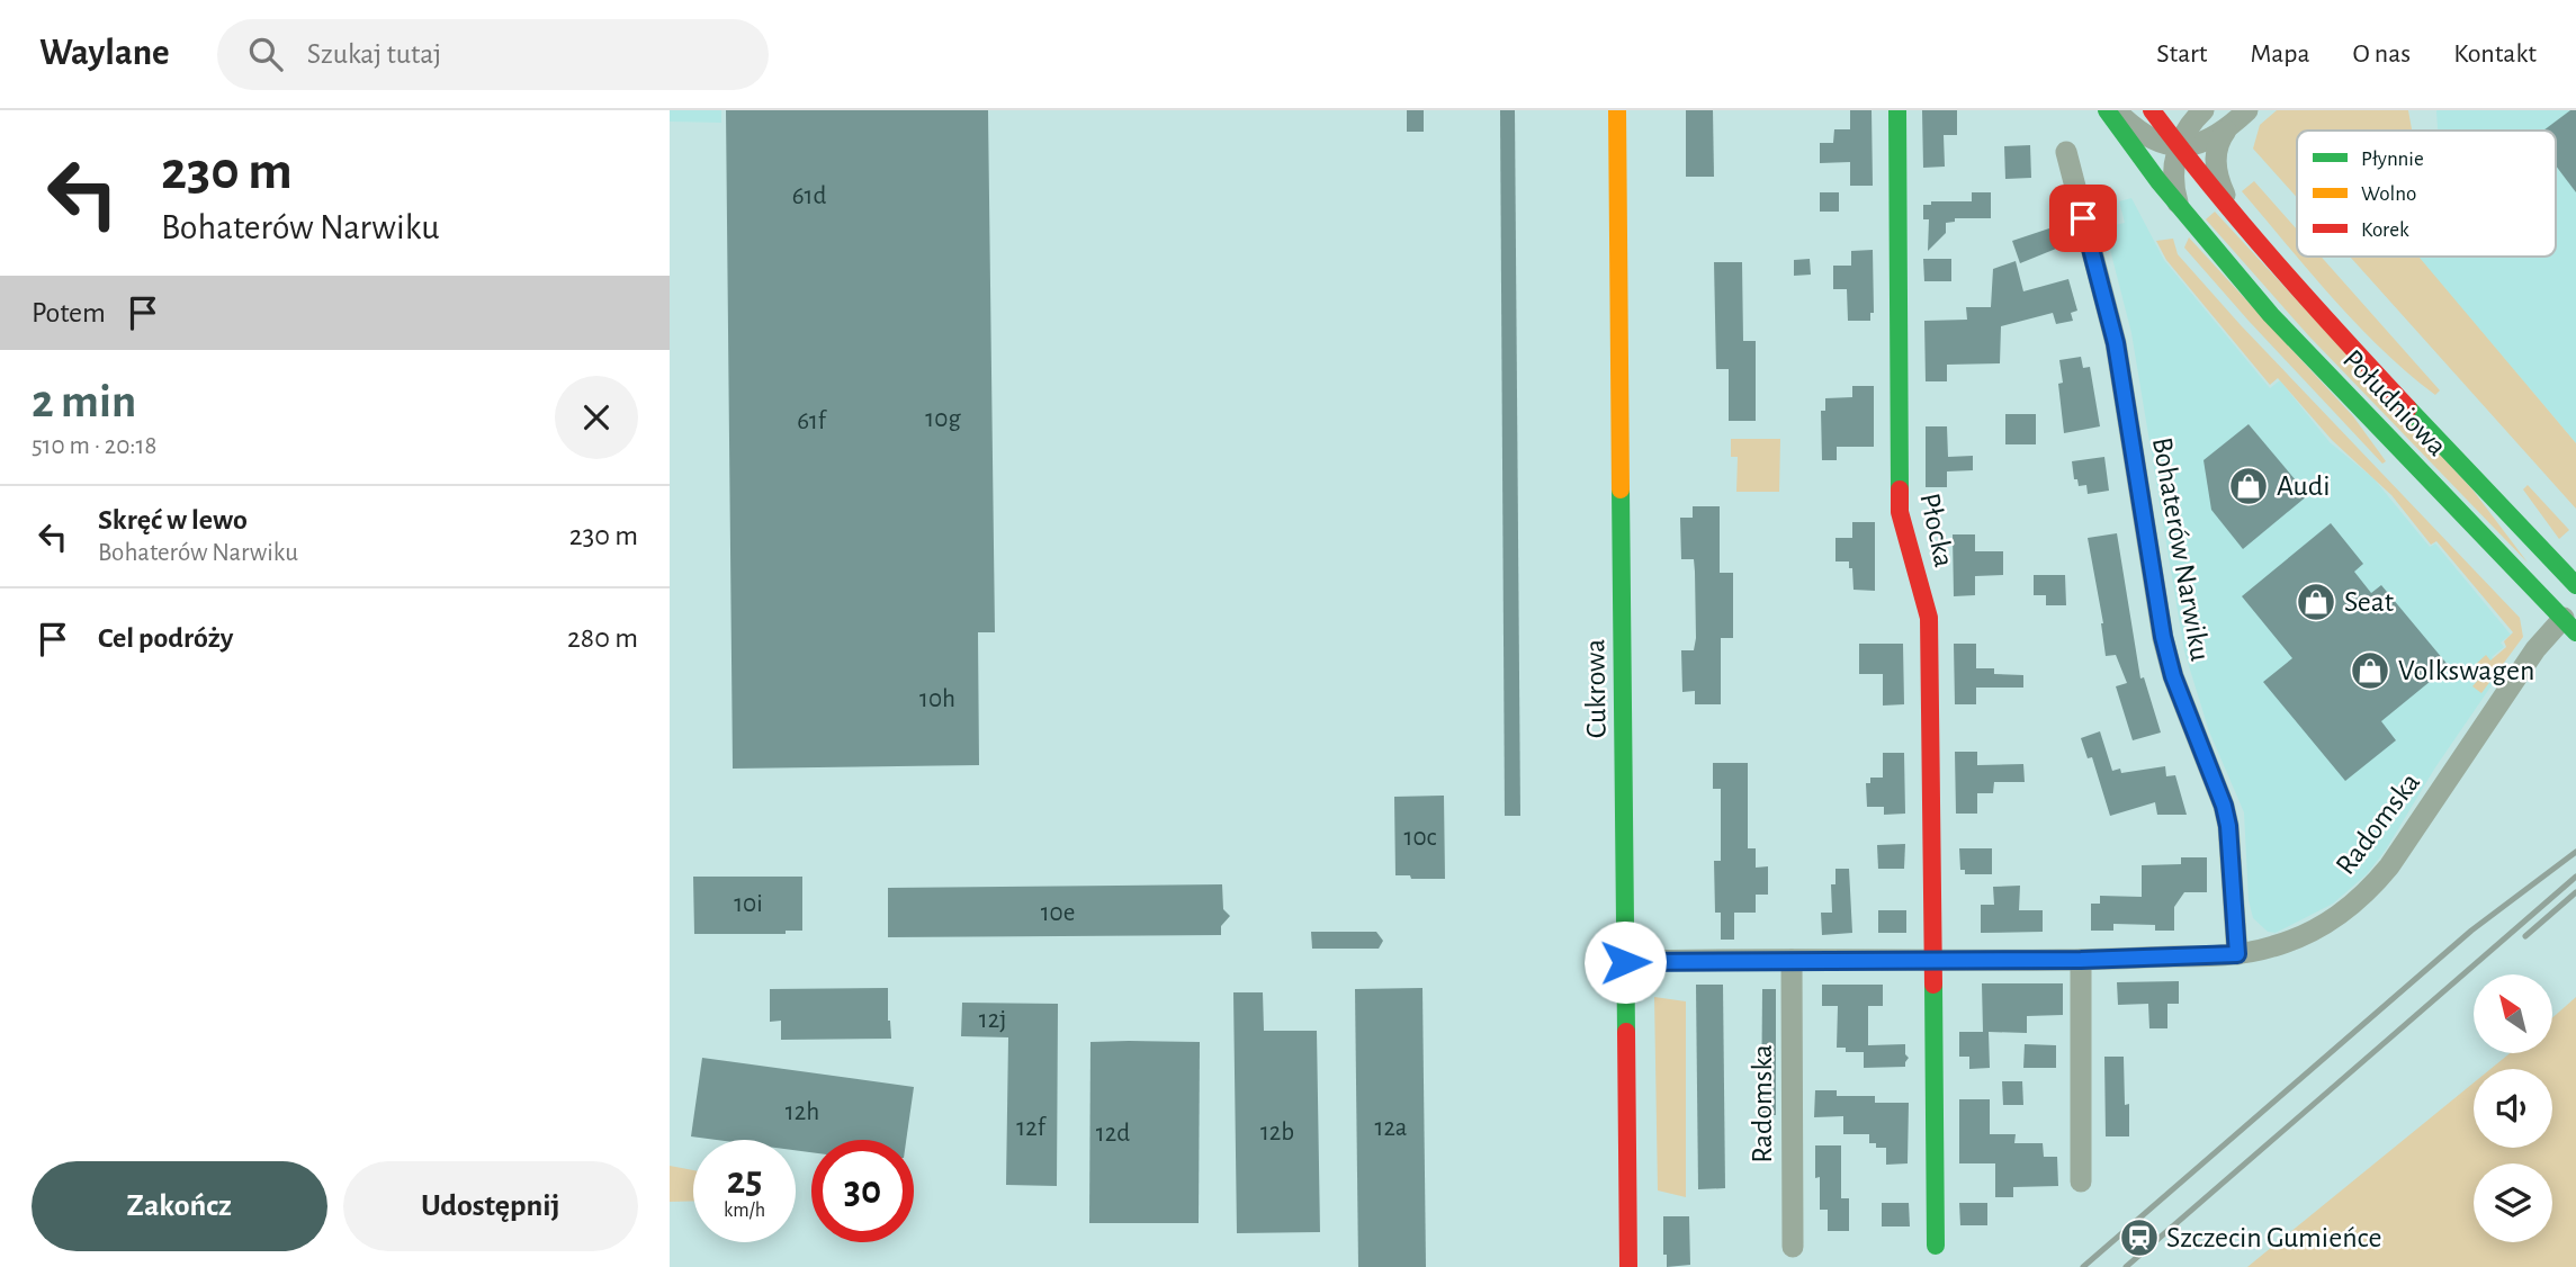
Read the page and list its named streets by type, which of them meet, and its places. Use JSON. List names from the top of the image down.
{
  "streets": {
    "street": [
      "Południowa",
      "Płocka",
      "Bohaterów Narwiku",
      "Cukrowa",
      "Radomska"
    ]
  },
  "crossings": [
    ["Południowa", "Radomska"],
    ["Płocka", "Radomska"],
    ["Bohaterów Narwiku", "Radomska"],
    ["Cukrowa", "Radomska"]
  ],
  "places": {
    "shop": ["Audi", "Seat", "Volkswagen"],
    "station": ["Szczecin Gumieńce"]
  },
  "house_numbers": [
    "61d",
    "10g",
    "61f",
    "10h",
    "10c",
    "10i",
    "10e",
    "12j",
    "12h",
    "12f",
    "12a",
    "12b",
    "12d"
  ],
  "legend": ["Płynnie", "Wolno", "Korek"],
  "north": "top left",
  "page": {
    "header": "Waylane",
    "search": "Szukaj tutaj",
    "nav": [
      "Start",
      "Mapa",
      "O nas",
      "Kontakt"
    ],
    "turn": ["230 m", "Bohaterów Narwiku"],
    "then": "Potem",
    "heading": ["2 min", "510 m · 20:18"],
    "list": [
      {
        "name": "Skręć w lewo",
        "note": "Bohaterów Narwiku",
        "value": "230 m"
      },
      {
        "name": "Cel podróży",
        "value": "280 m"
      }
    ],
    "speed": "25 km/h",
    "limit": "30",
    "buttons": ["Zakończ", "Udostępnij"]
  }
}
